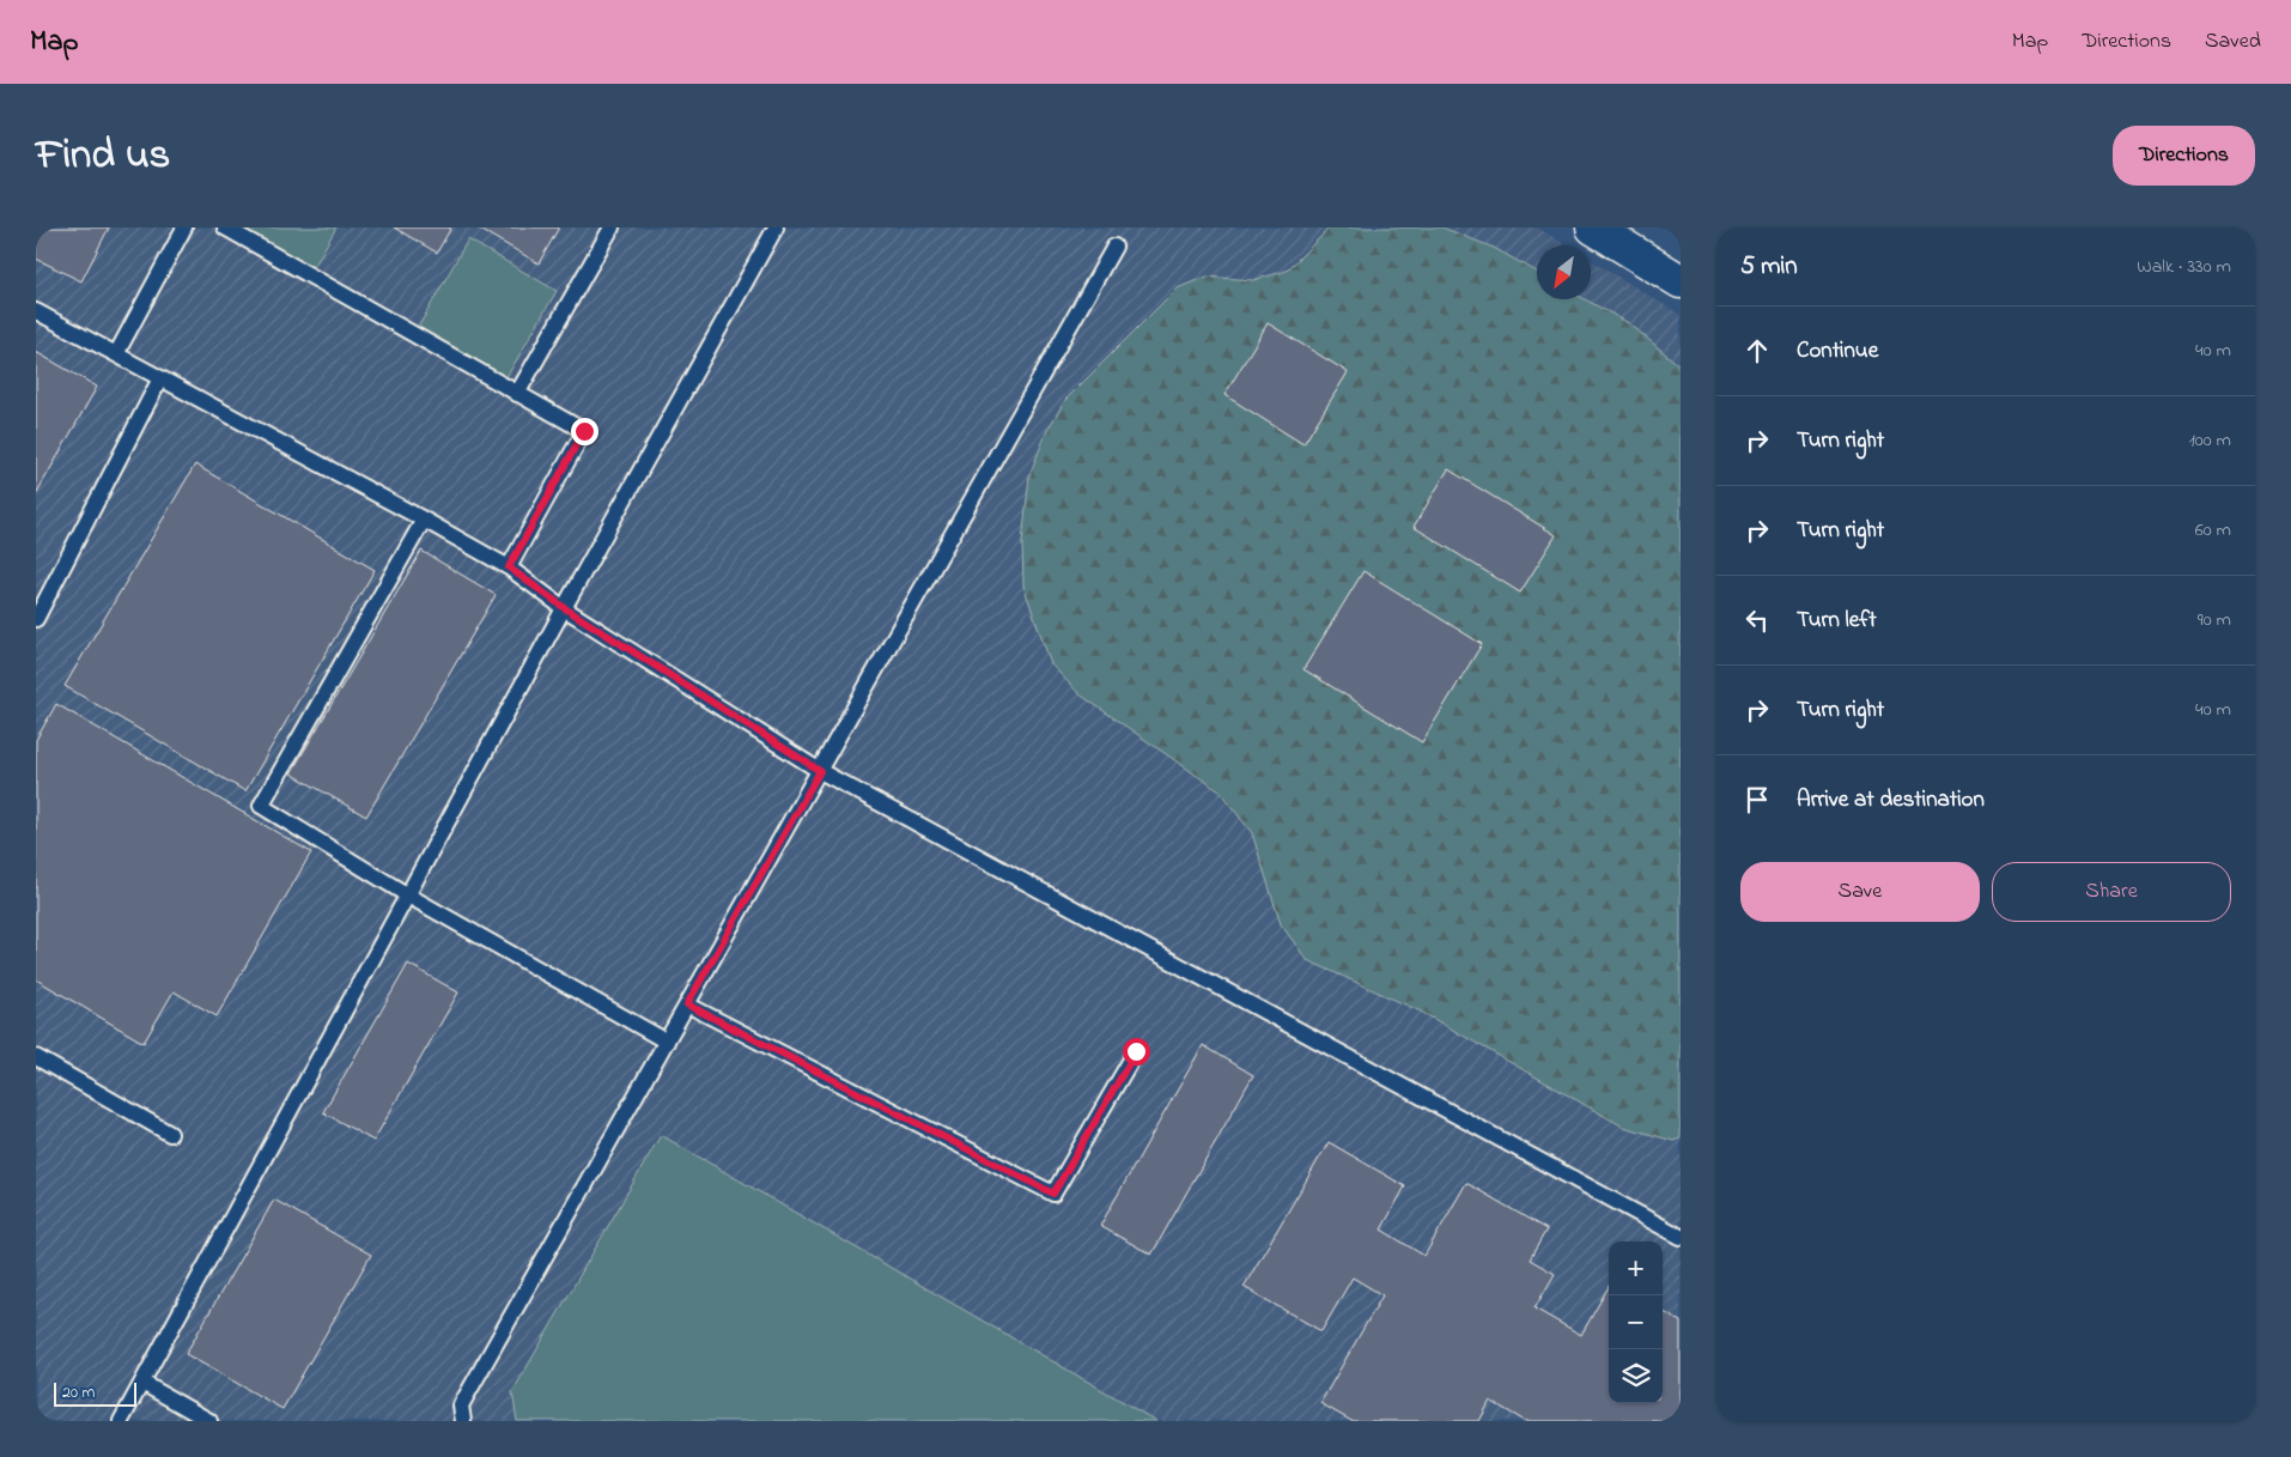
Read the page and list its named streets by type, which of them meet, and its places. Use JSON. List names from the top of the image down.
{
  "scale_bar": "20 m",
  "north": "bottom left",
  "page": {
    "header": "Map",
    "nav": ["Map", "Directions", "Saved"],
    "title": "Find us",
    "buttons": [
      "Directions",
      ["Save", "Share"]
    ],
    "heading": ["5 min", "Walk · 330 m"],
    "list": [
      ["Continue", "40 m"],
      ["Turn right", "100 m"],
      ["Turn right", "60 m"],
      ["Turn left", "90 m"],
      ["Turn right", "40 m"],
      "Arrive at destination"
    ],
    "map_buttons": ["+", "−"],
    "scale": "20 m"
  }
}
